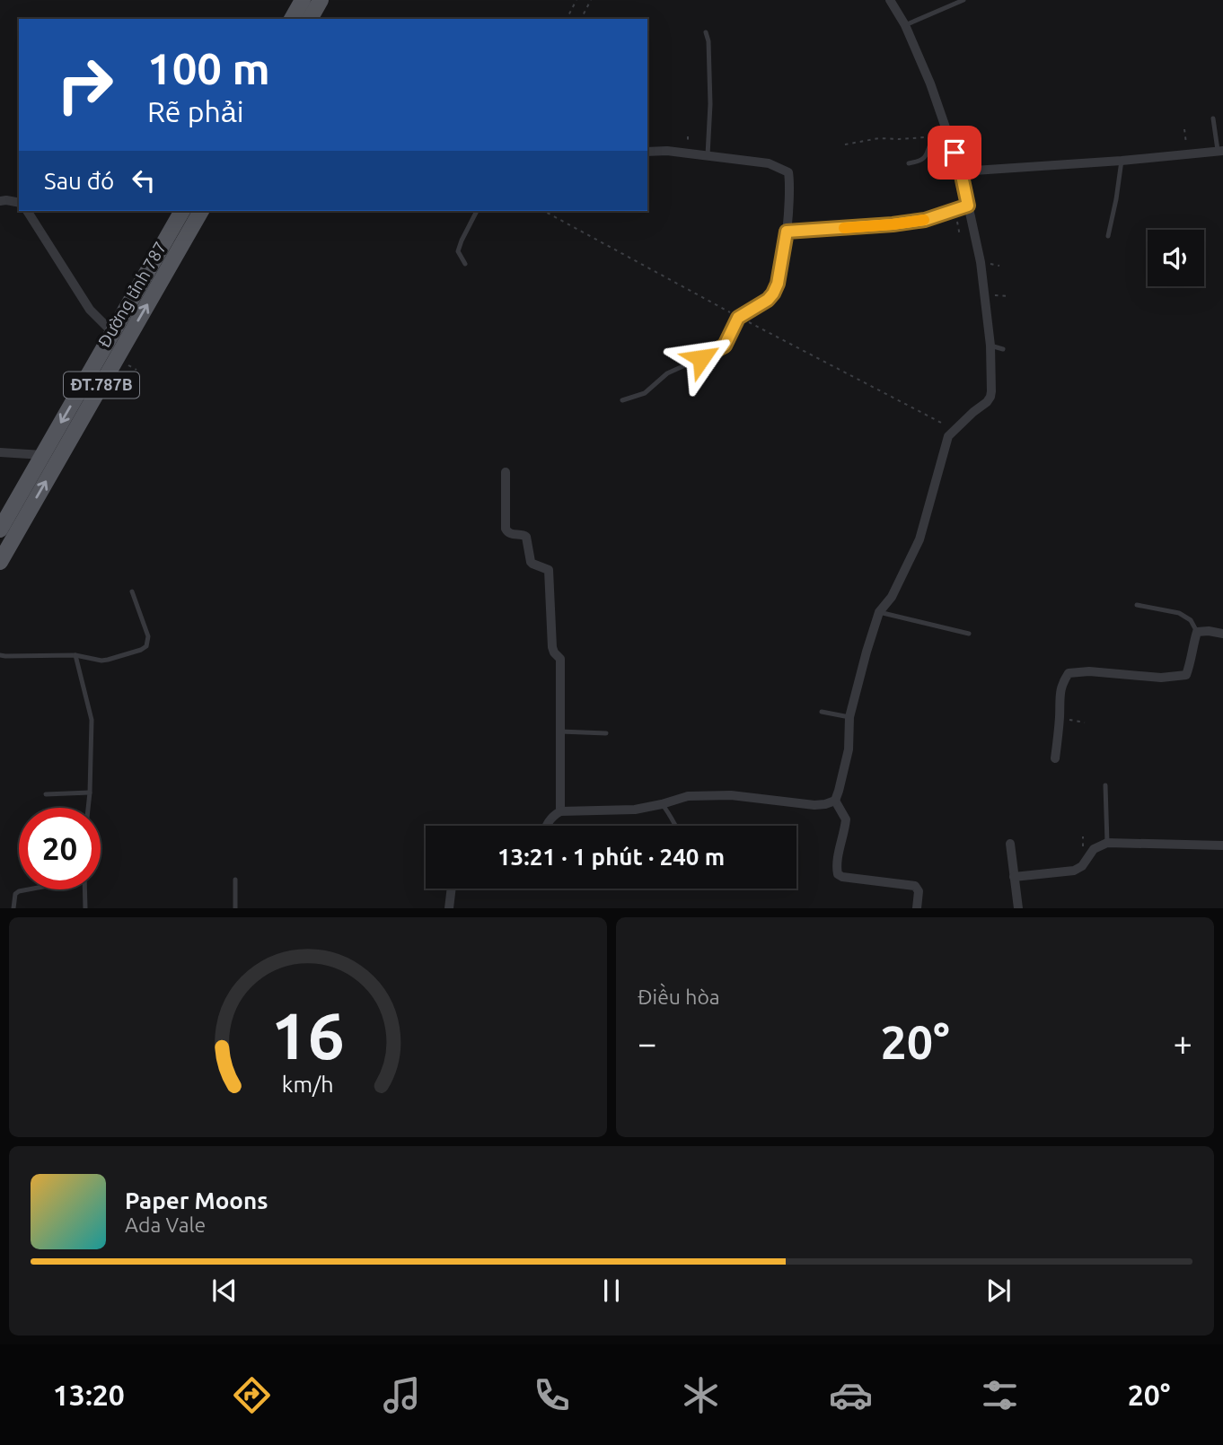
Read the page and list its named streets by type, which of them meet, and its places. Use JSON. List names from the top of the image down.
{
  "streets": {
    "main road": ["Đường tỉnh 787", "ĐT.787B"]
  },
  "page": {
    "turn": ["100 m", "Rẽ phải"],
    "then": "Sau đó",
    "limit": "20",
    "trip": "13:21 · 1 phút · 240 m",
    "tile": "Điều hòa",
    "heat": ["−", "20°", "+"],
    "song": ["Paper Moons", "Ada Vale"],
    "tabs": ["13:20", "20°"],
    "gauge": ["16", "km/h"]
  }
}
